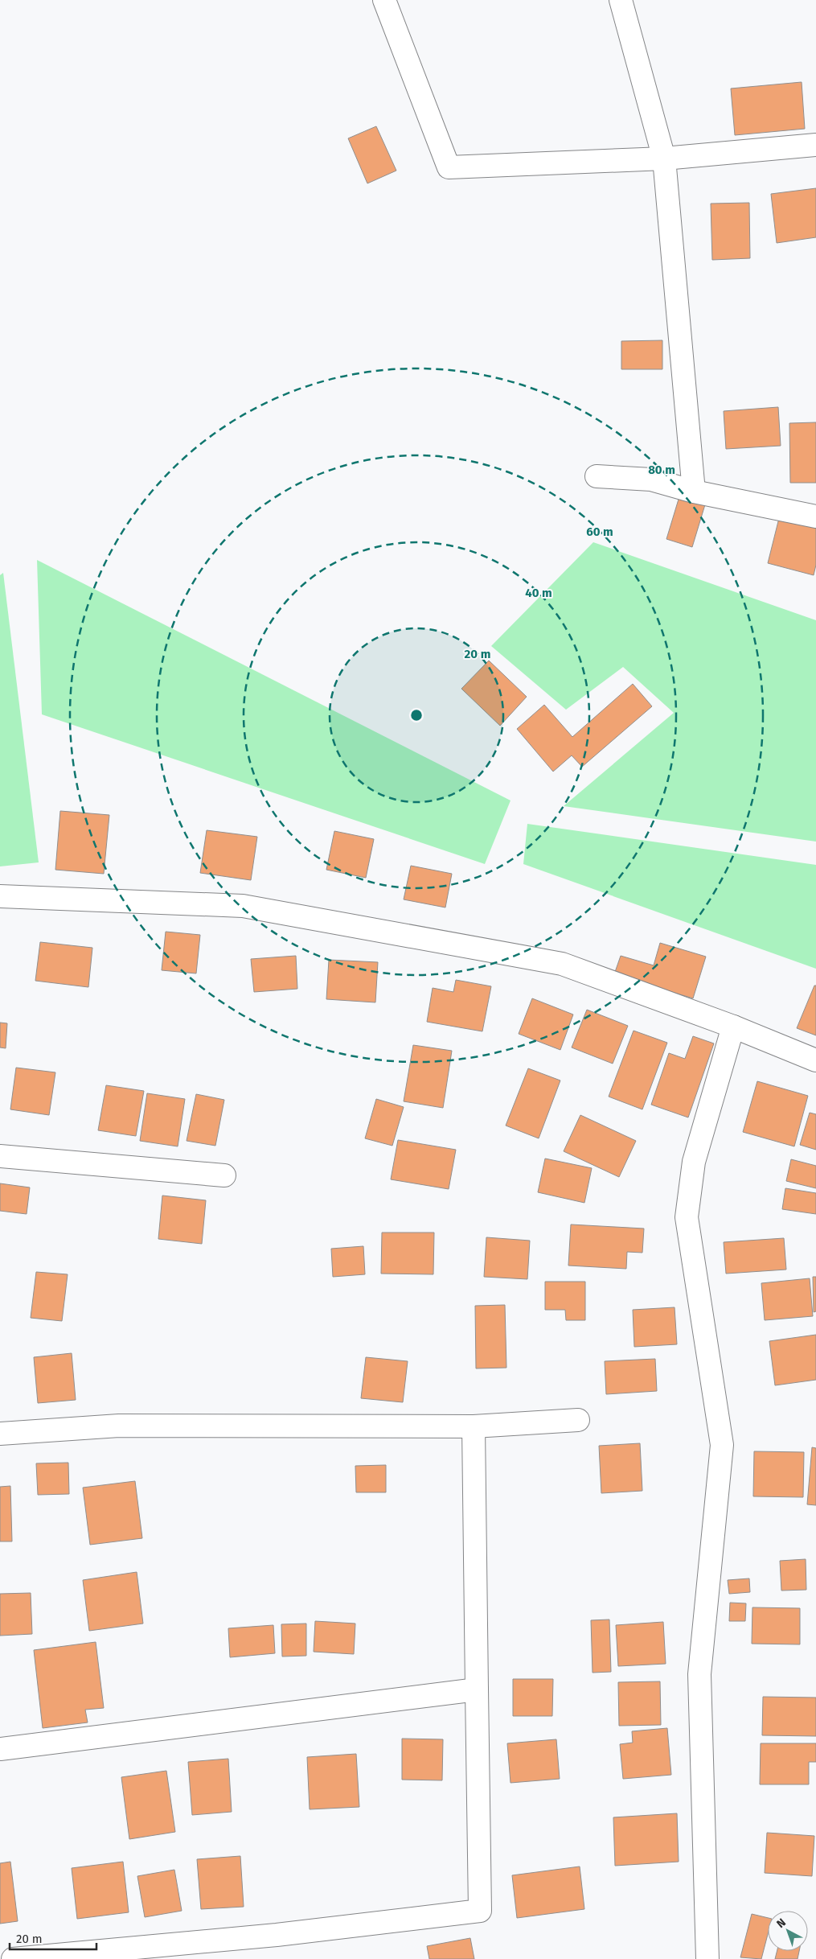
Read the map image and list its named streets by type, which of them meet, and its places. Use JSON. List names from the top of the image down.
{
  "scale_bar": "20 m",
  "north": "top left",
  "rings": [
    "80 m",
    "60 m",
    "40 m",
    "20 m"
  ]
}
